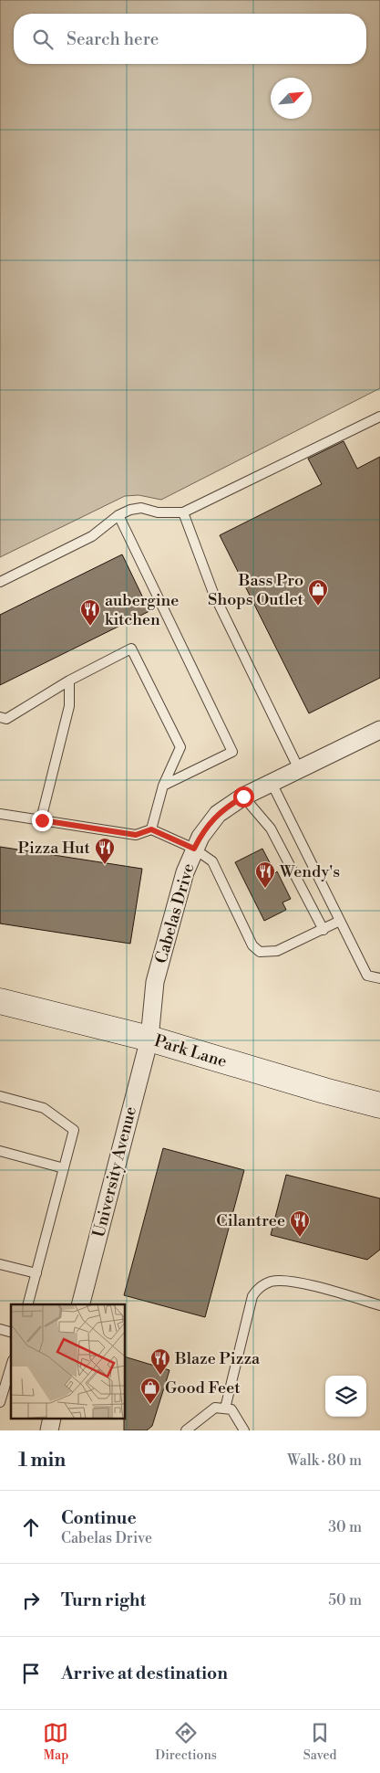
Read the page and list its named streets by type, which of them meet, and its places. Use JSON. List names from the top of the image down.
{
  "streets": {
    "main road": ["Park Lane"],
    "street": ["Cabelas Drive", "University Avenue"]
  },
  "crossings": [
    ["Cabelas Drive", "Park Lane"],
    ["Cabelas Drive", "University Avenue"],
    ["Park Lane", "University Avenue"]
  ],
  "places": {
    "shop": ["Bass Pro Shops Outlet", "Good Feet"],
    "restaurant": [
      "aubergine kitchen",
      "Pizza Hut",
      "Wendy's",
      "Cilantree",
      "Blaze Pizza"
    ]
  },
  "north": "top right",
  "page": {
    "search": "Search here",
    "heading": ["1 min", "Walk · 80 m"],
    "list": [
      ["Continue", "Cabelas Drive", "30 m"],
      ["Turn right", "50 m"],
      "Arrive at destination"
    ],
    "nav": ["Map", "Directions", "Saved"]
  }
}
